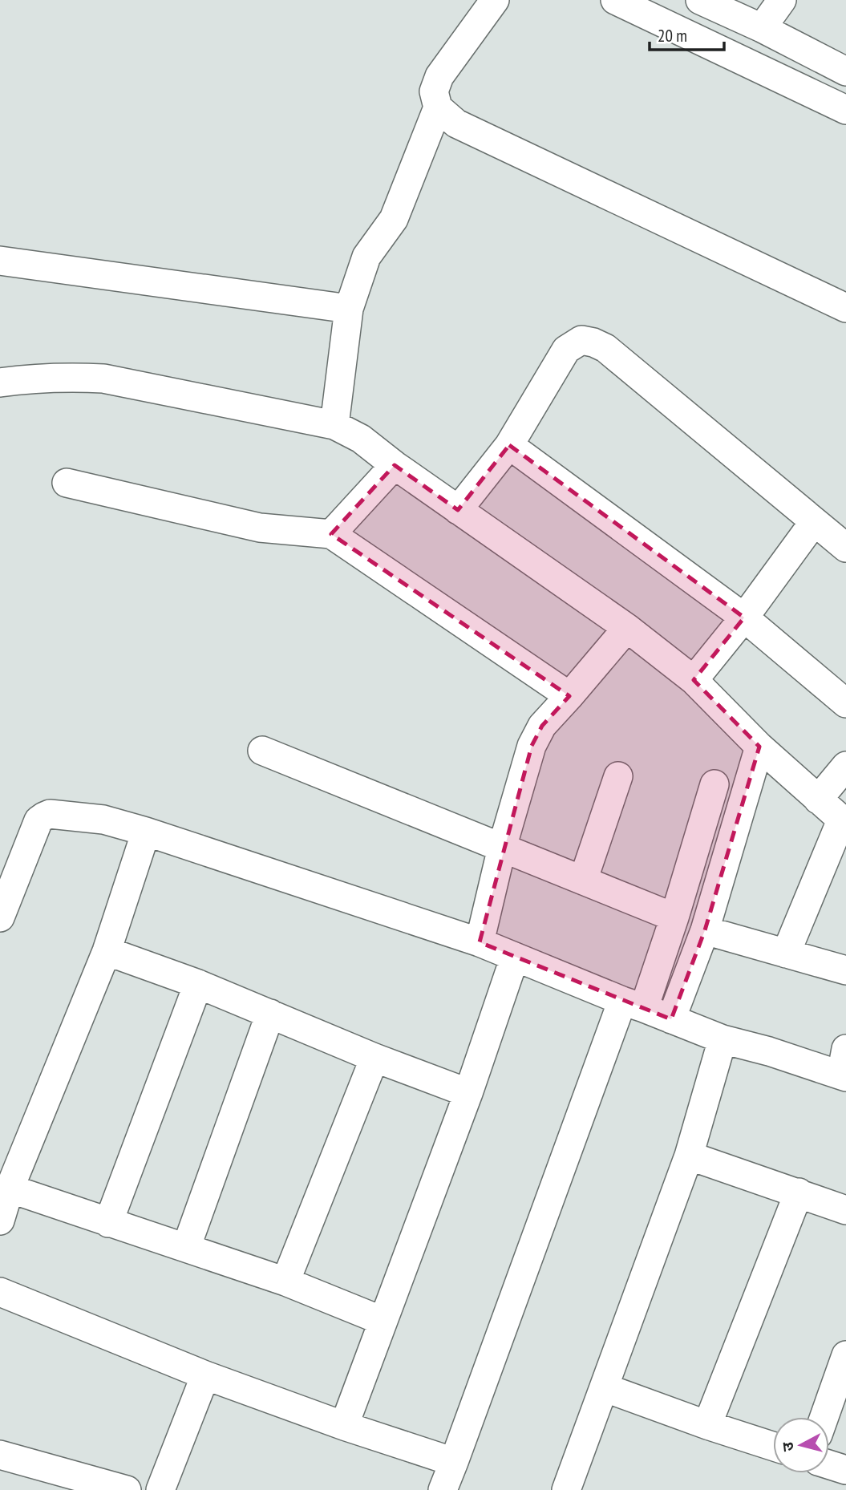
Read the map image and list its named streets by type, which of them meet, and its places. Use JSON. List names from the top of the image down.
{
  "scale_bar": "20 m",
  "north": "left"
}
